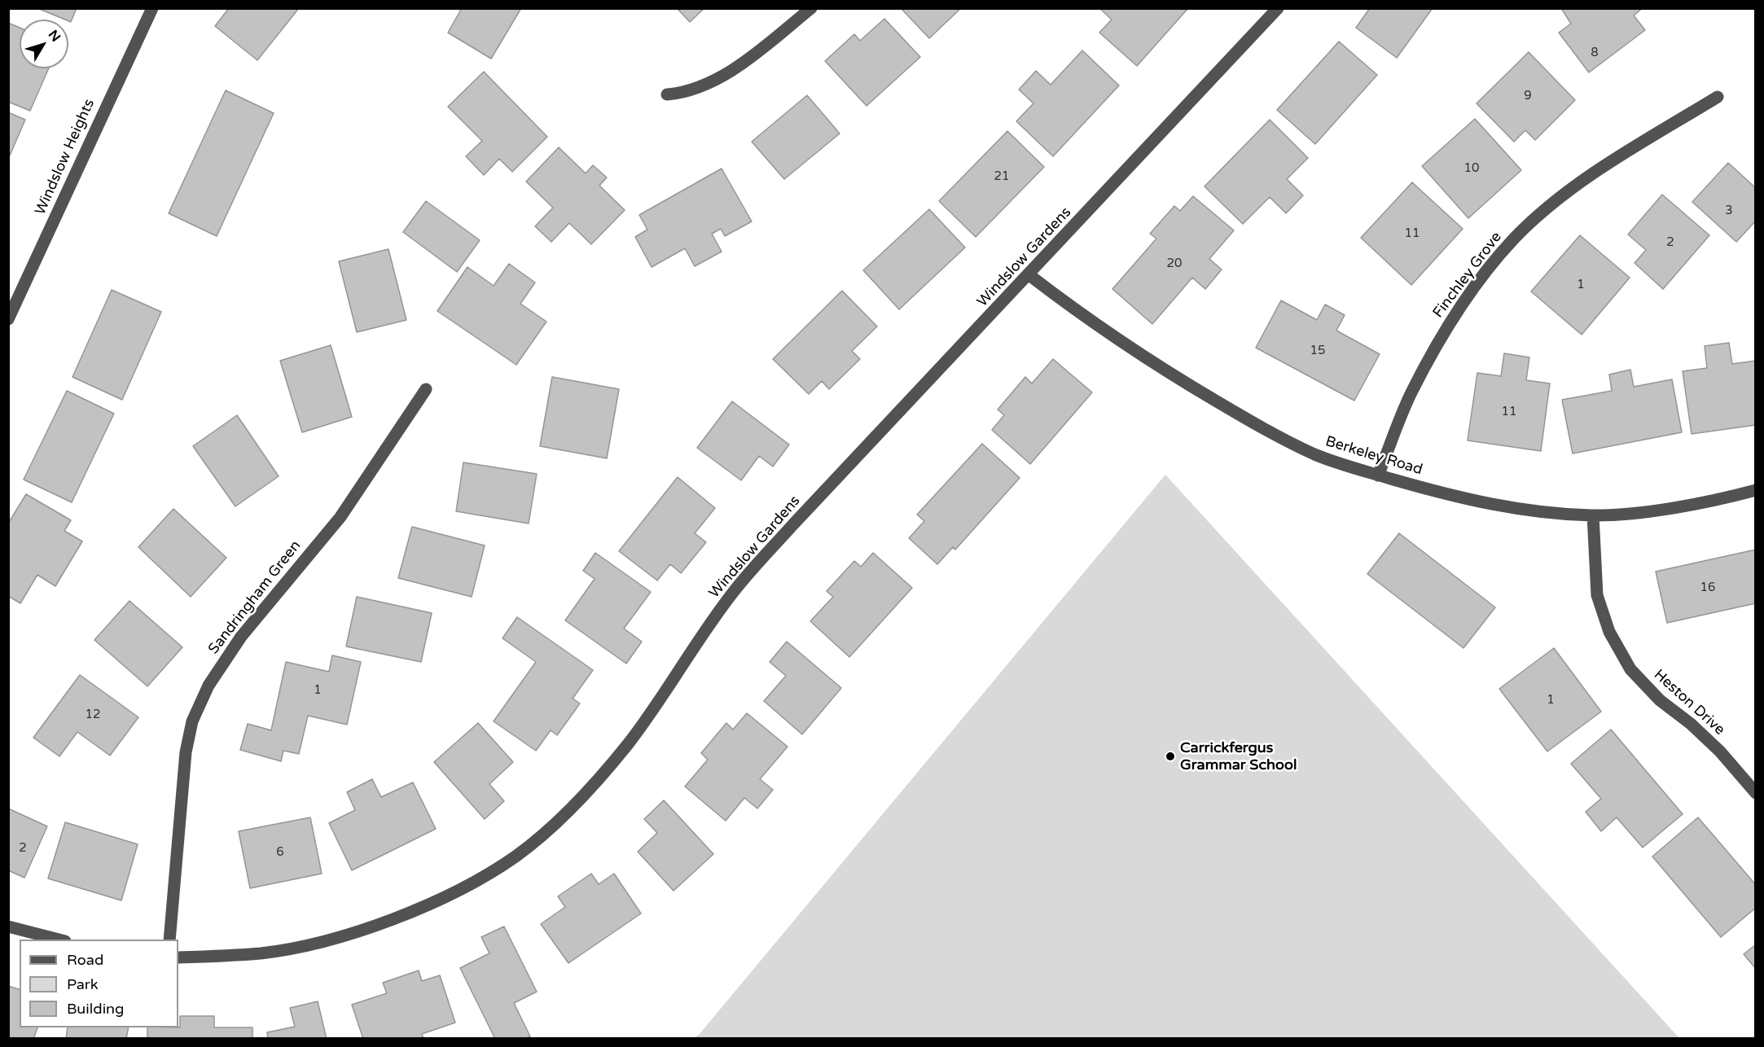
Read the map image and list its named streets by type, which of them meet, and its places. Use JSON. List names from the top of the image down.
{
  "streets": {
    "street": [
      "Windslow Heights",
      "Windslow Gardens",
      "Finchley Grove",
      "Berkeley Road",
      "Sandringham Green",
      "Heston Drive"
    ]
  },
  "crossings": [
    ["Windslow Gardens", "Berkeley Road"],
    ["Finchley Grove", "Berkeley Road"],
    ["Berkeley Road", "Heston Drive"]
  ],
  "places": ["Carrickfergus Grammar School"],
  "house_numbers": [
    "8",
    "9",
    "10",
    "21",
    "3",
    "11",
    "2",
    "20",
    "1",
    "15",
    "11",
    "16",
    "1",
    "1",
    "12",
    "2",
    "6"
  ],
  "legend": ["Road", "Park", "Building"],
  "north": "top right"
}
